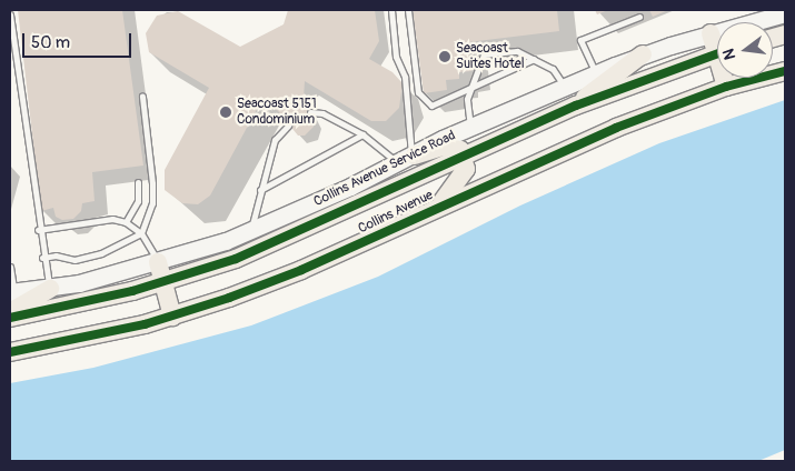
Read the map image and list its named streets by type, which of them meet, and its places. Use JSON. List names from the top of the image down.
{
  "streets": {
    "main road": ["Collins Avenue"],
    "street": ["Collins Avenue Service Road"]
  },
  "places": ["Seacoast Suites Hotel", "Seacoast 5151 Condominium"],
  "scale_bar": "50 m",
  "north": "left"
}
